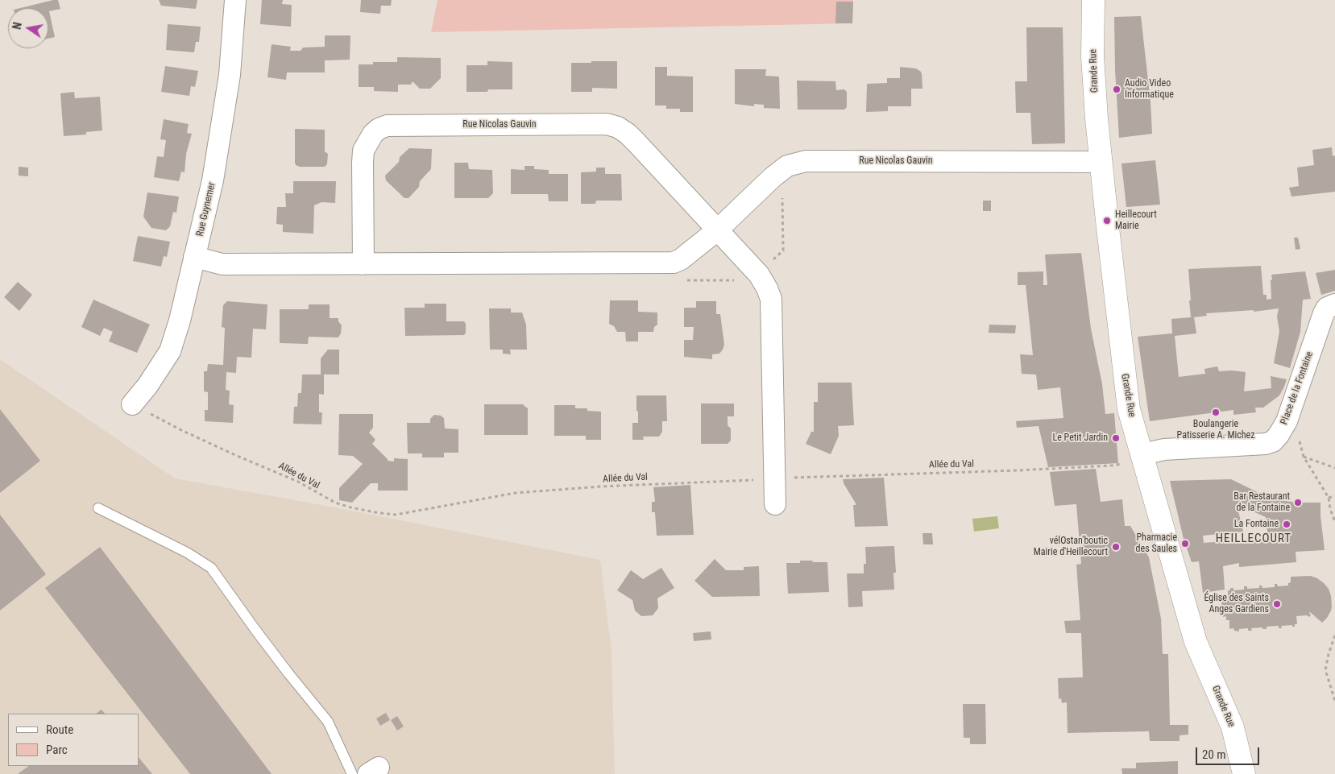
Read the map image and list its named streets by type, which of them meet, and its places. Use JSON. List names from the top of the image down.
{
  "streets": {
    "street": [
      "Grande Rue",
      "Rue Nicolas Gauvin",
      "Rue Guynemer",
      "Place de la Fontaine"
    ],
    "path": ["Allée du Val"]
  },
  "crossings": [
    ["Grande Rue", "Rue Nicolas Gauvin"],
    ["Grande Rue", "Place de la Fontaine"],
    ["Grande Rue", "Allée du Val"],
    ["Rue Nicolas Gauvin", "Rue Guynemer"],
    ["Rue Nicolas Gauvin", "Allée du Val"],
    ["Rue Guynemer", "Allée du Val"],
    ["Place de la Fontaine", "Allée du Val"]
  ],
  "districts": ["HEILLECOURT"],
  "places": [
    "Audio Video Informatique",
    "Heillecourt Mairie",
    "Boulangerie Patisserie A. Michez",
    "Le Petit Jardin",
    "Bar Restaurant de la Fontaine",
    "La Fontaine",
    "Pharmacie des Saules",
    "vélOstan'boutic Mairie d'Heillecourt",
    "Église des Saints Anges Gardiens"
  ],
  "legend": ["Route", "Parc"],
  "scale_bar": "20 m",
  "north": "left"
}
